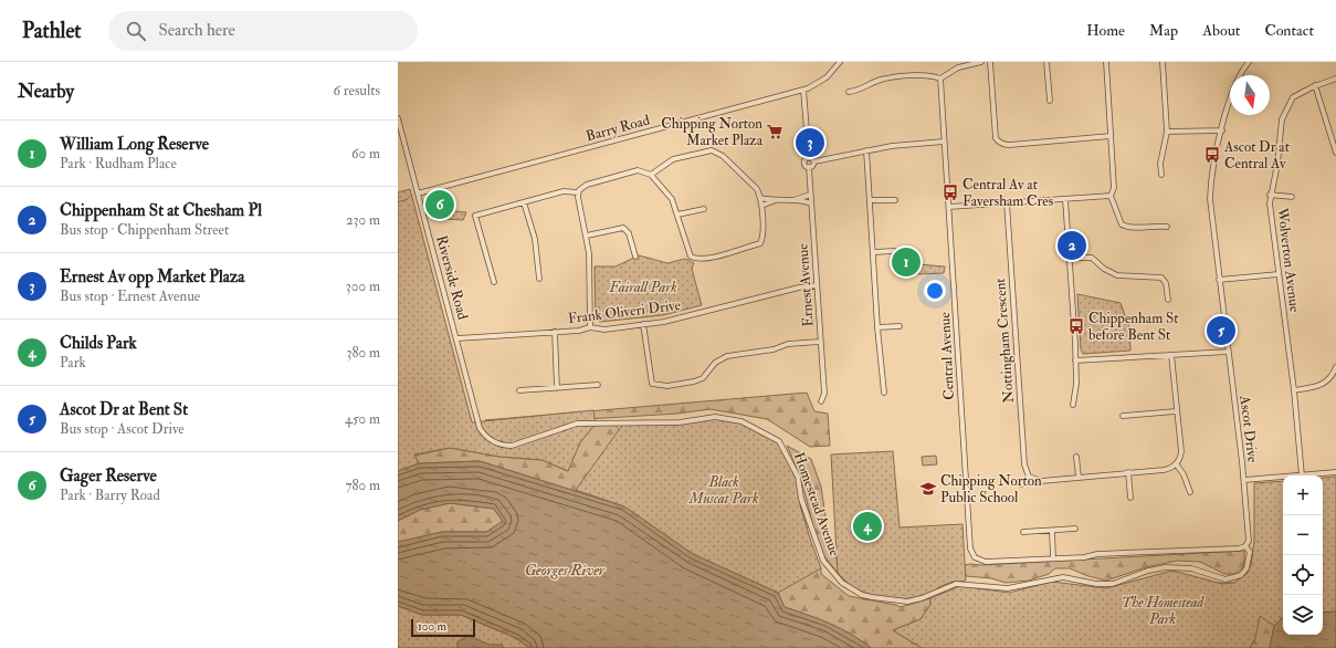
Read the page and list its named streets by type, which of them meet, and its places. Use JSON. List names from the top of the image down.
{
  "streets": {
    "street": [
      "Barry Road",
      "Wolverton Avenue",
      "Riverside Road",
      "Ernest Avenue",
      "Frank Oliveri Drive",
      "Nottingham Crescent",
      "Central Avenue",
      "Ascot Drive",
      "Homestead Avenue"
    ]
  },
  "crossings": [
    ["Barry Road", "Riverside Road"],
    ["Riverside Road", "Frank Oliveri Drive"],
    ["Riverside Road", "Homestead Avenue"],
    ["Ernest Avenue", "Frank Oliveri Drive"],
    ["Ascot Drive", "Homestead Avenue"]
  ],
  "water": ["Georges River"],
  "parks": ["Fairall Park", "Black Muscat Park", "The Homestead Park"],
  "places": {
    "supermarket": ["Chipping Norton Market Plaza"],
    "bus stop": ["Ascot Dr at Central Av", "Central Av at Faversham Cres", "Chippenham St before Bent St"],
    "school or university": ["Chipping Norton Public School"]
  },
  "scale_bar": "100 m",
  "north": "bottom",
  "page": {
    "header": "Pathlet",
    "search": "Search here",
    "nav": [
      "Home",
      "Map",
      "About",
      "Contact"
    ],
    "heading": ["Nearby", "6 results"],
    "list": [
      {
        "mark": "1",
        "name": "William Long Reserve",
        "note": "Park · Rudham Place",
        "value": "60 m"
      },
      {
        "mark": "2",
        "name": "Chippenham St at Chesham Pl",
        "note": "Bus stop · Chippenham Street",
        "value": "230 m"
      },
      {
        "mark": "3",
        "name": "Ernest Av opp Market Plaza",
        "note": "Bus stop · Ernest Avenue",
        "value": "300 m"
      },
      {
        "mark": "4",
        "name": "Childs Park",
        "note": "Park",
        "value": "380 m"
      },
      {
        "mark": "5",
        "name": "Ascot Dr at Bent St",
        "note": "Bus stop · Ascot Drive",
        "value": "450 m"
      },
      {
        "mark": "6",
        "name": "Gager Reserve",
        "note": "Park · Barry Road",
        "value": "780 m"
      }
    ],
    "pins": [
      "3",
      "6",
      "2",
      "1",
      "5",
      "4"
    ],
    "map_buttons": ["+", "−"],
    "scale": "100 m"
  }
}
